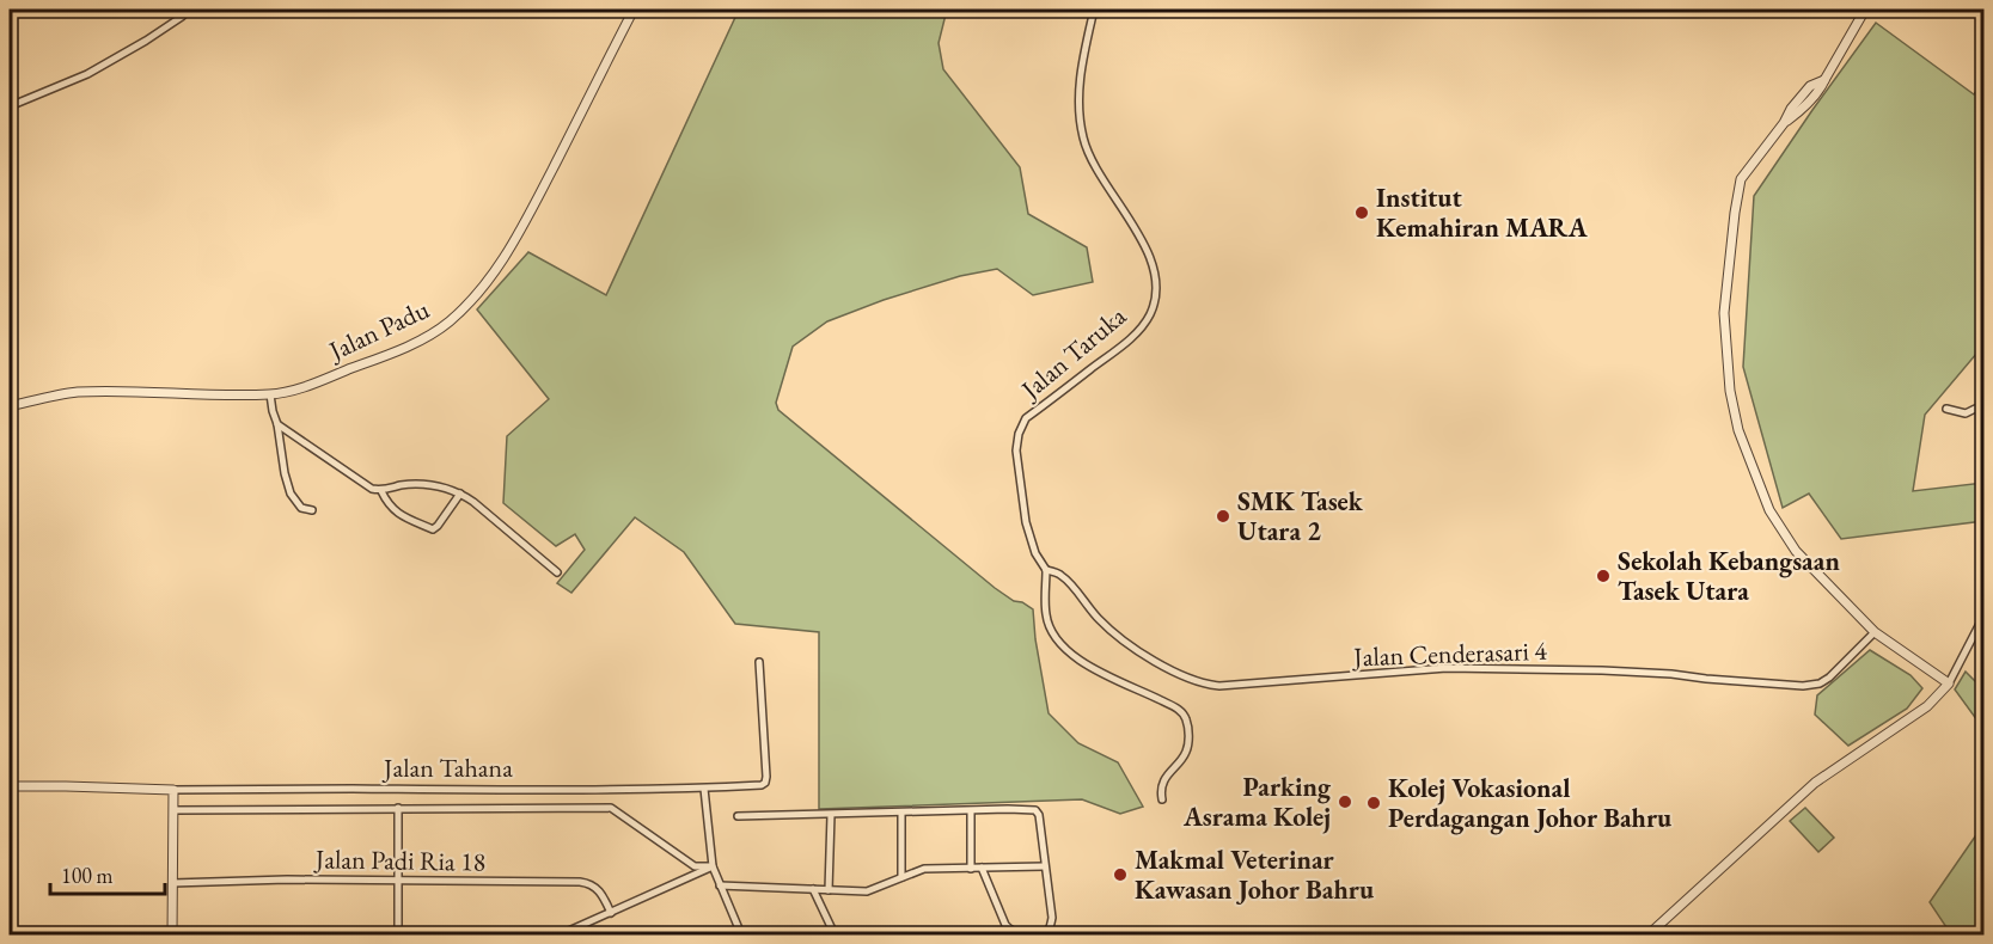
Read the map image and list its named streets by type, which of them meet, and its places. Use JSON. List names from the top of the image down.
{
  "streets": {
    "street": [
      "Jalan Padu",
      "Jalan Taruka",
      "Jalan Cenderasari 4",
      "Jalan Tahana",
      "Jalan Padi Ria 18"
    ]
  },
  "crossings": [
    ["Jalan Taruka", "Jalan Cenderasari 4"]
  ],
  "places": [
    "Institut Kemahiran MARA",
    "SMK Tasek Utara 2",
    "Sekolah Kebangsaan Tasek Utara",
    "Parking Asrama Kolej",
    "Kolej Vokasional Perdagangan Johor Bahru",
    "Makmal Veterinar Kawasan Johor Bahru"
  ],
  "scale_bar": "100 m"
}
